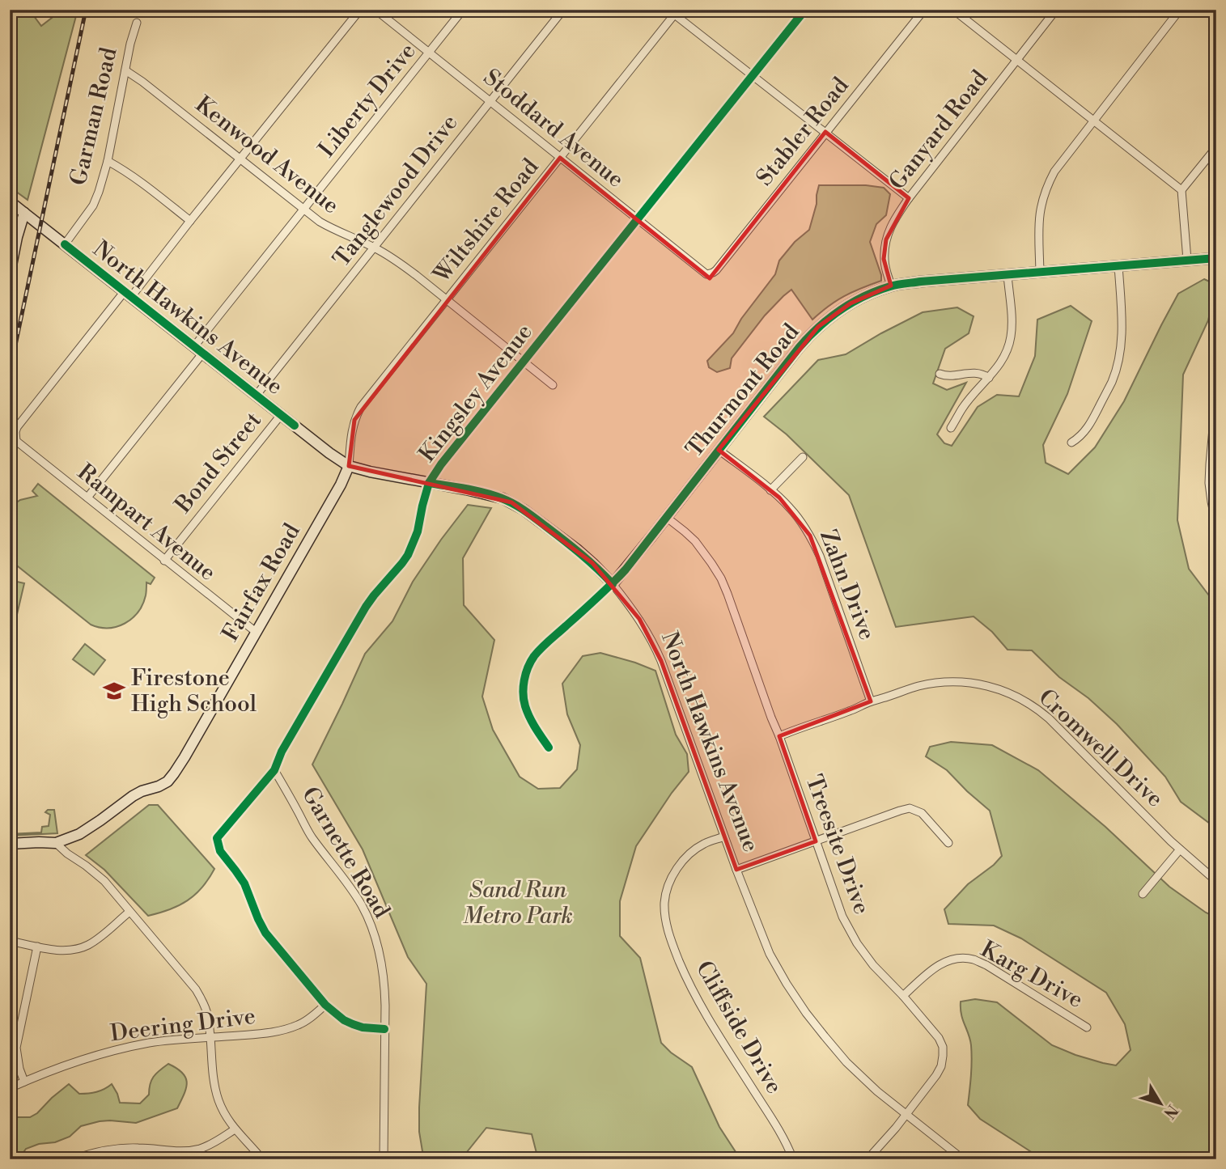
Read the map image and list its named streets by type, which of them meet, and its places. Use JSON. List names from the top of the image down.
{
  "streets": {
    "street": [
      "Liberty Drive",
      "Garman Road",
      "Stoddard Avenue",
      "Ganyard Road",
      "Stabler Road",
      "Kenwood Avenue",
      "Tanglewood Drive",
      "Wiltshire Road",
      "North Hawkins Avenue",
      "Thurmont Road",
      "Kingsley Avenue",
      "Bond Street",
      "Rampart Avenue",
      "Fairfax Road",
      "Zahn Drive",
      "Cromwell Drive",
      "Treesite Drive",
      "Garnette Road",
      "Karg Drive",
      "Deering Drive",
      "Cliffside Drive"
    ]
  },
  "crossings": [
    ["Liberty Drive", "Stoddard Avenue"],
    ["Liberty Drive", "Kenwood Avenue"],
    ["Liberty Drive", "North Hawkins Avenue"],
    ["Garman Road", "Kenwood Avenue"],
    ["Garman Road", "North Hawkins Avenue"],
    ["Stoddard Avenue", "Stabler Road"],
    ["Stoddard Avenue", "Tanglewood Drive"],
    ["Stoddard Avenue", "Wiltshire Road"],
    ["Stoddard Avenue", "Kingsley Avenue"],
    ["Ganyard Road", "Thurmont Road"],
    ["Kenwood Avenue", "Tanglewood Drive"],
    ["Kenwood Avenue", "Wiltshire Road"],
    ["Kenwood Avenue", "Kingsley Avenue"],
    ["Tanglewood Drive", "North Hawkins Avenue"],
    ["Wiltshire Road", "North Hawkins Avenue"],
    ["Wiltshire Road", "Fairfax Road"],
    ["North Hawkins Avenue", "Thurmont Road"],
    ["North Hawkins Avenue", "Kingsley Avenue"],
    ["North Hawkins Avenue", "Bond Street"],
    ["North Hawkins Avenue", "Rampart Avenue"],
    ["North Hawkins Avenue", "Fairfax Road"],
    ["North Hawkins Avenue", "Treesite Drive"],
    ["North Hawkins Avenue", "Cliffside Drive"],
    ["Thurmont Road", "Zahn Drive"],
    ["Thurmont Road", "Treesite Drive"],
    ["Kingsley Avenue", "Garnette Road"],
    ["Kingsley Avenue", "Deering Drive"],
    ["Bond Street", "Rampart Avenue"],
    ["Rampart Avenue", "Fairfax Road"],
    ["Zahn Drive", "Cromwell Drive"],
    ["Cromwell Drive", "Treesite Drive"],
    ["Treesite Drive", "Karg Drive"]
  ],
  "parks": ["Sand Run Metro Park"],
  "places": {
    "school or university": ["Firestone High School"]
  },
  "north": "bottom right"
}
